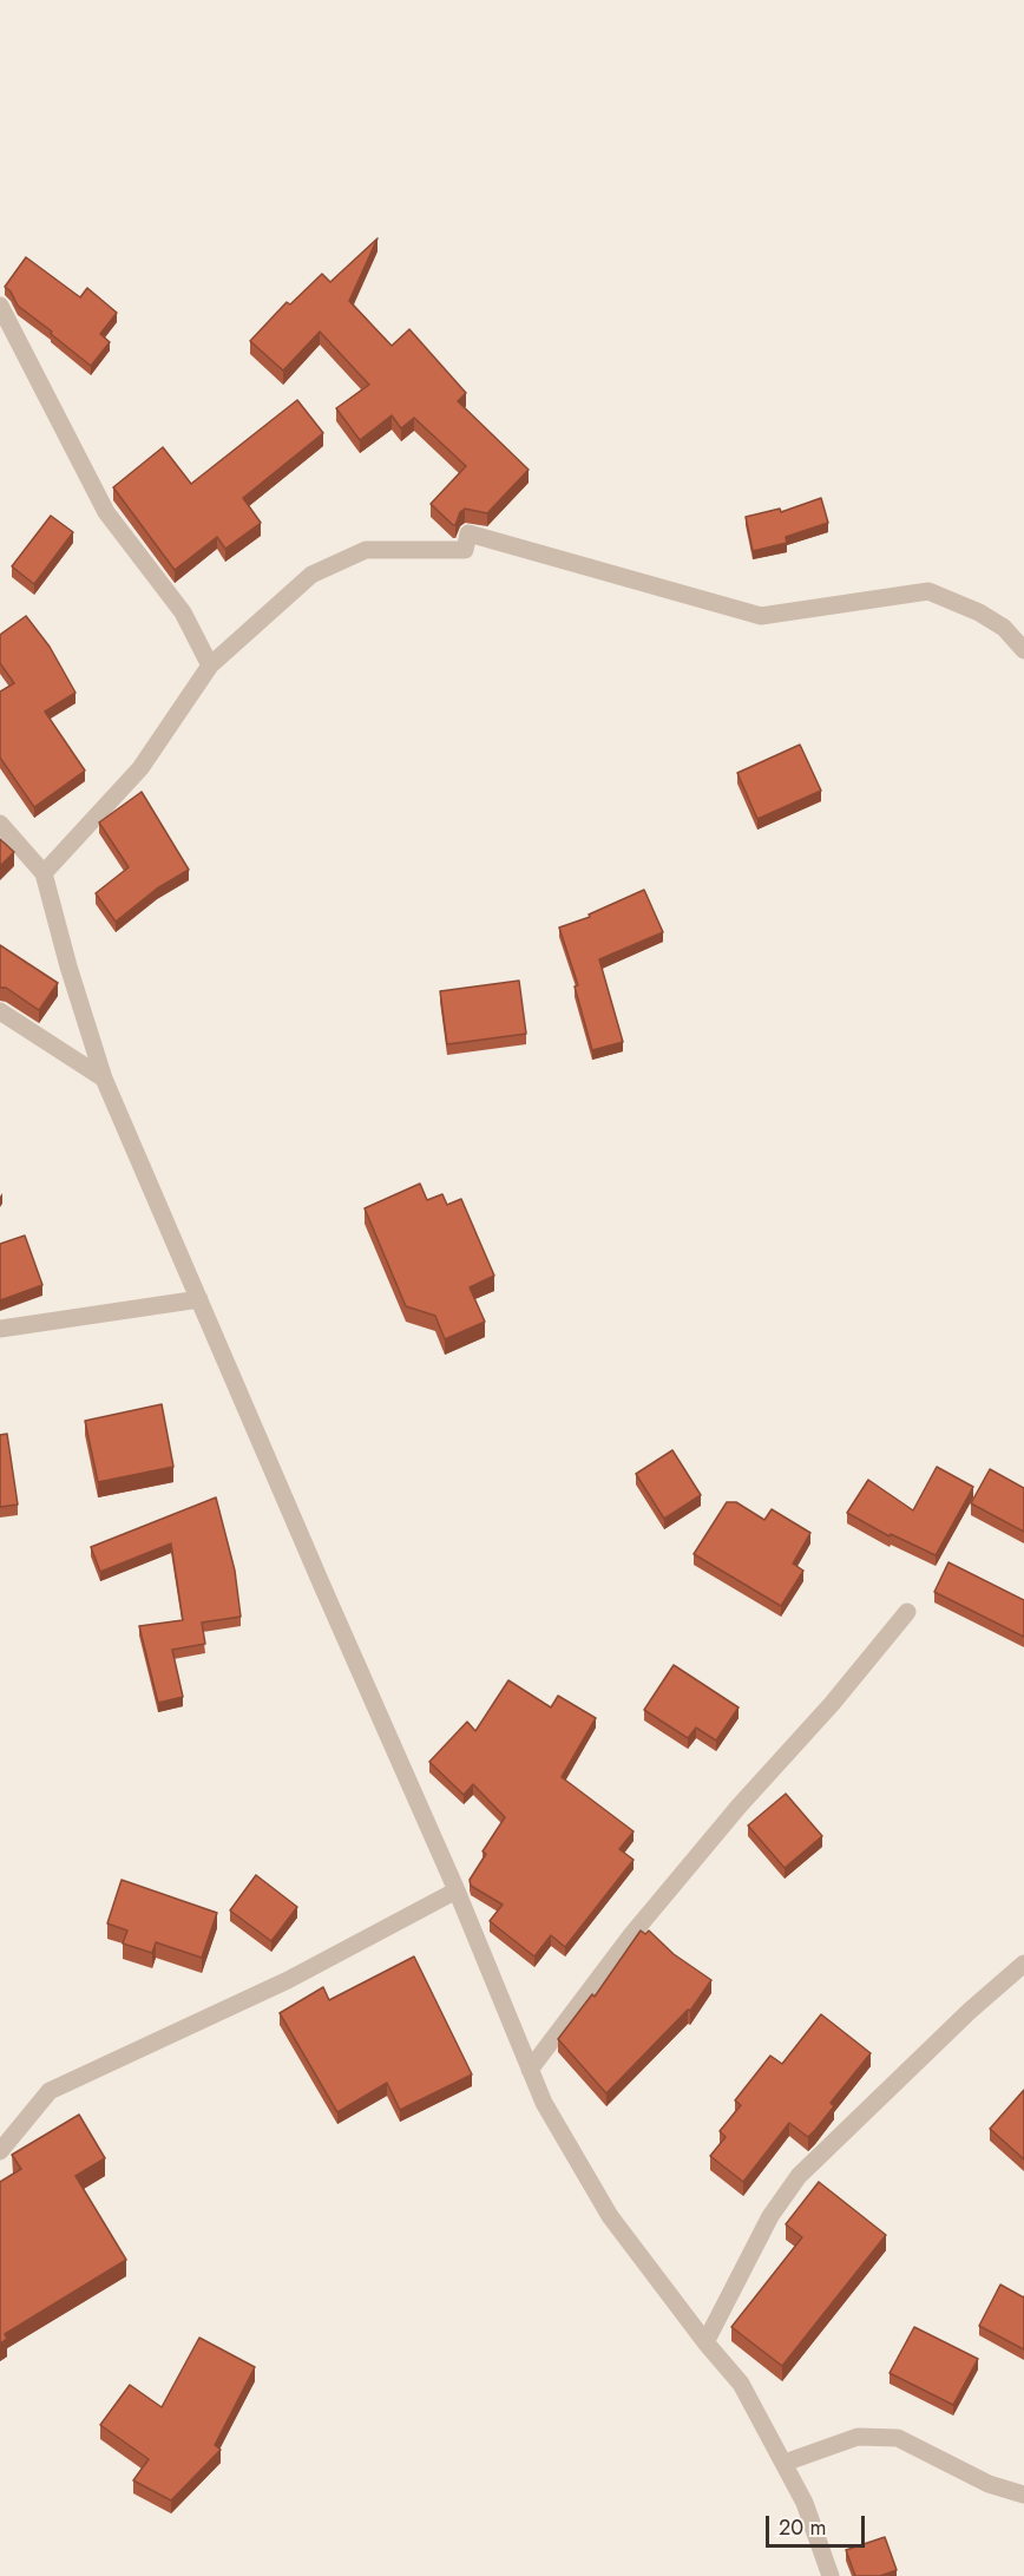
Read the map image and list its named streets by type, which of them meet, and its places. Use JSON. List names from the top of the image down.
{
  "scale_bar": "20 m"
}
